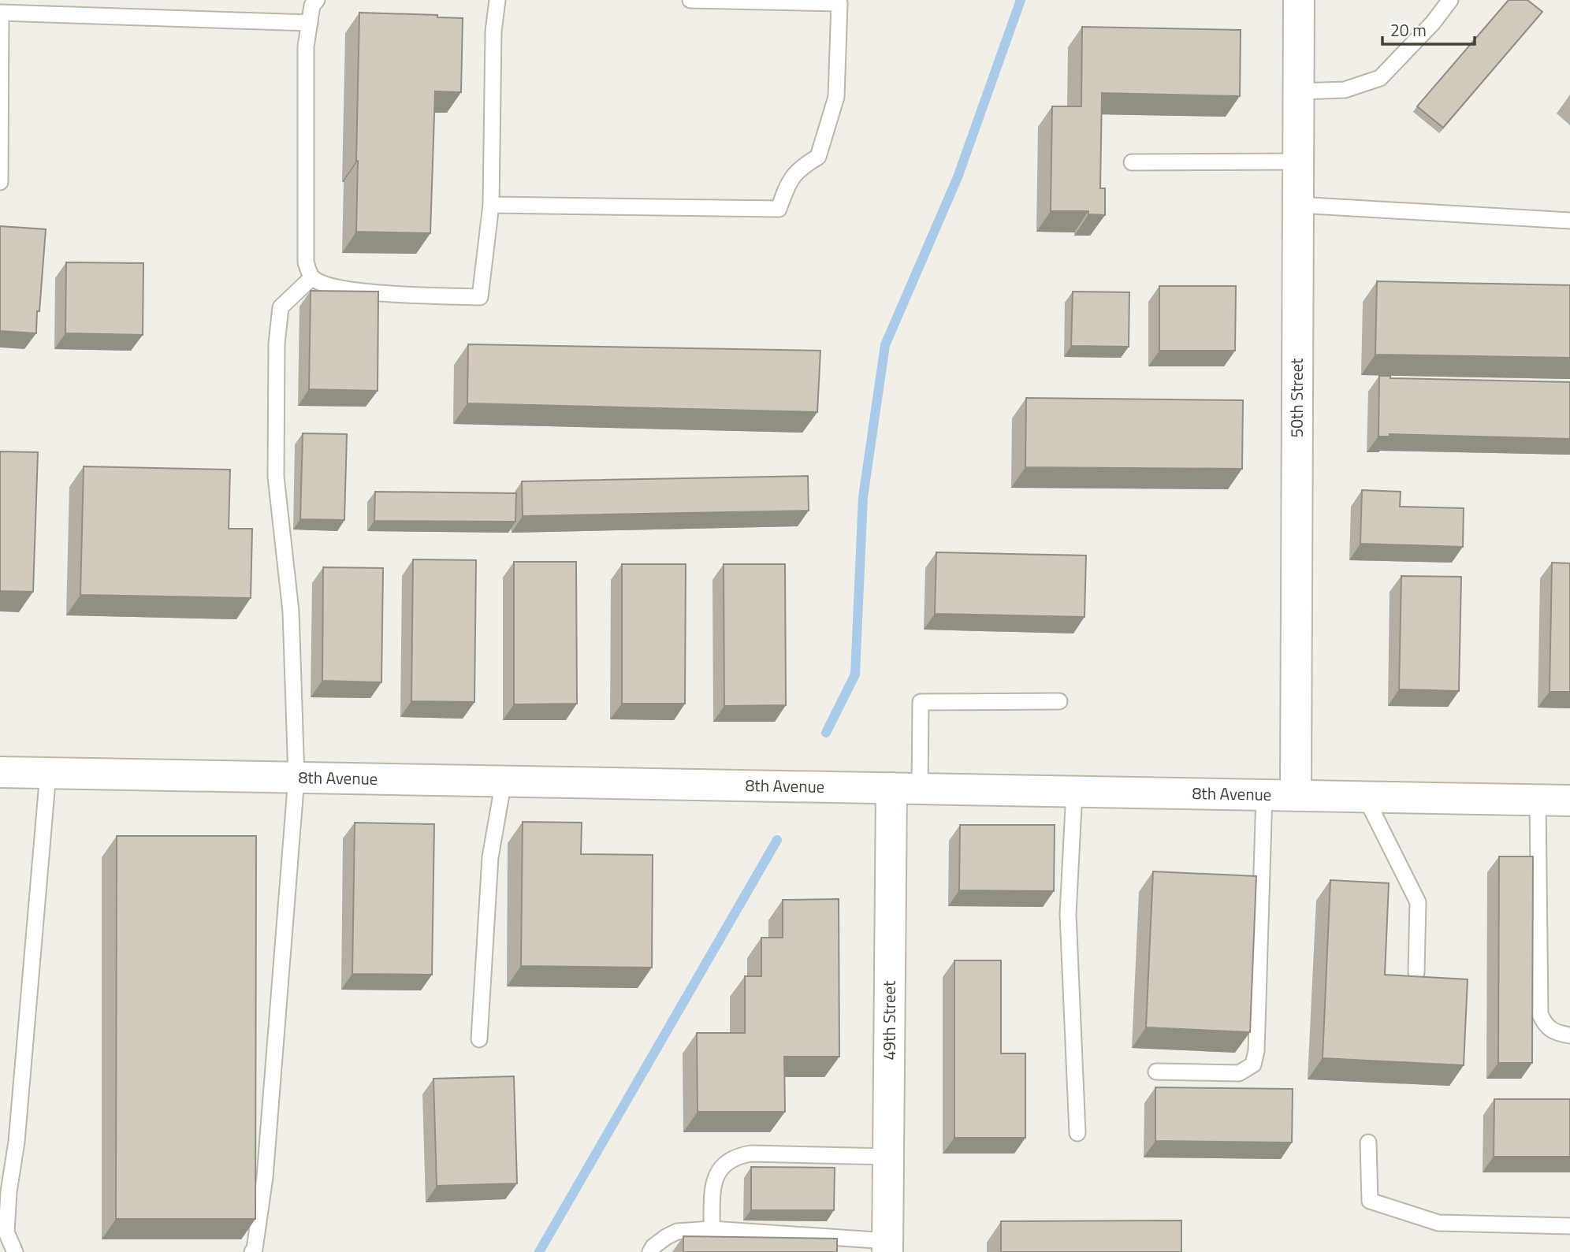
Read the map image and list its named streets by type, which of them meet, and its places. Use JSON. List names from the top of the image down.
{
  "streets": {
    "street": ["50th Street", "8th Avenue", "49th Street"]
  },
  "crossings": [
    ["50th Street", "8th Avenue"],
    ["8th Avenue", "49th Street"]
  ],
  "scale_bar": "20 m"
}
